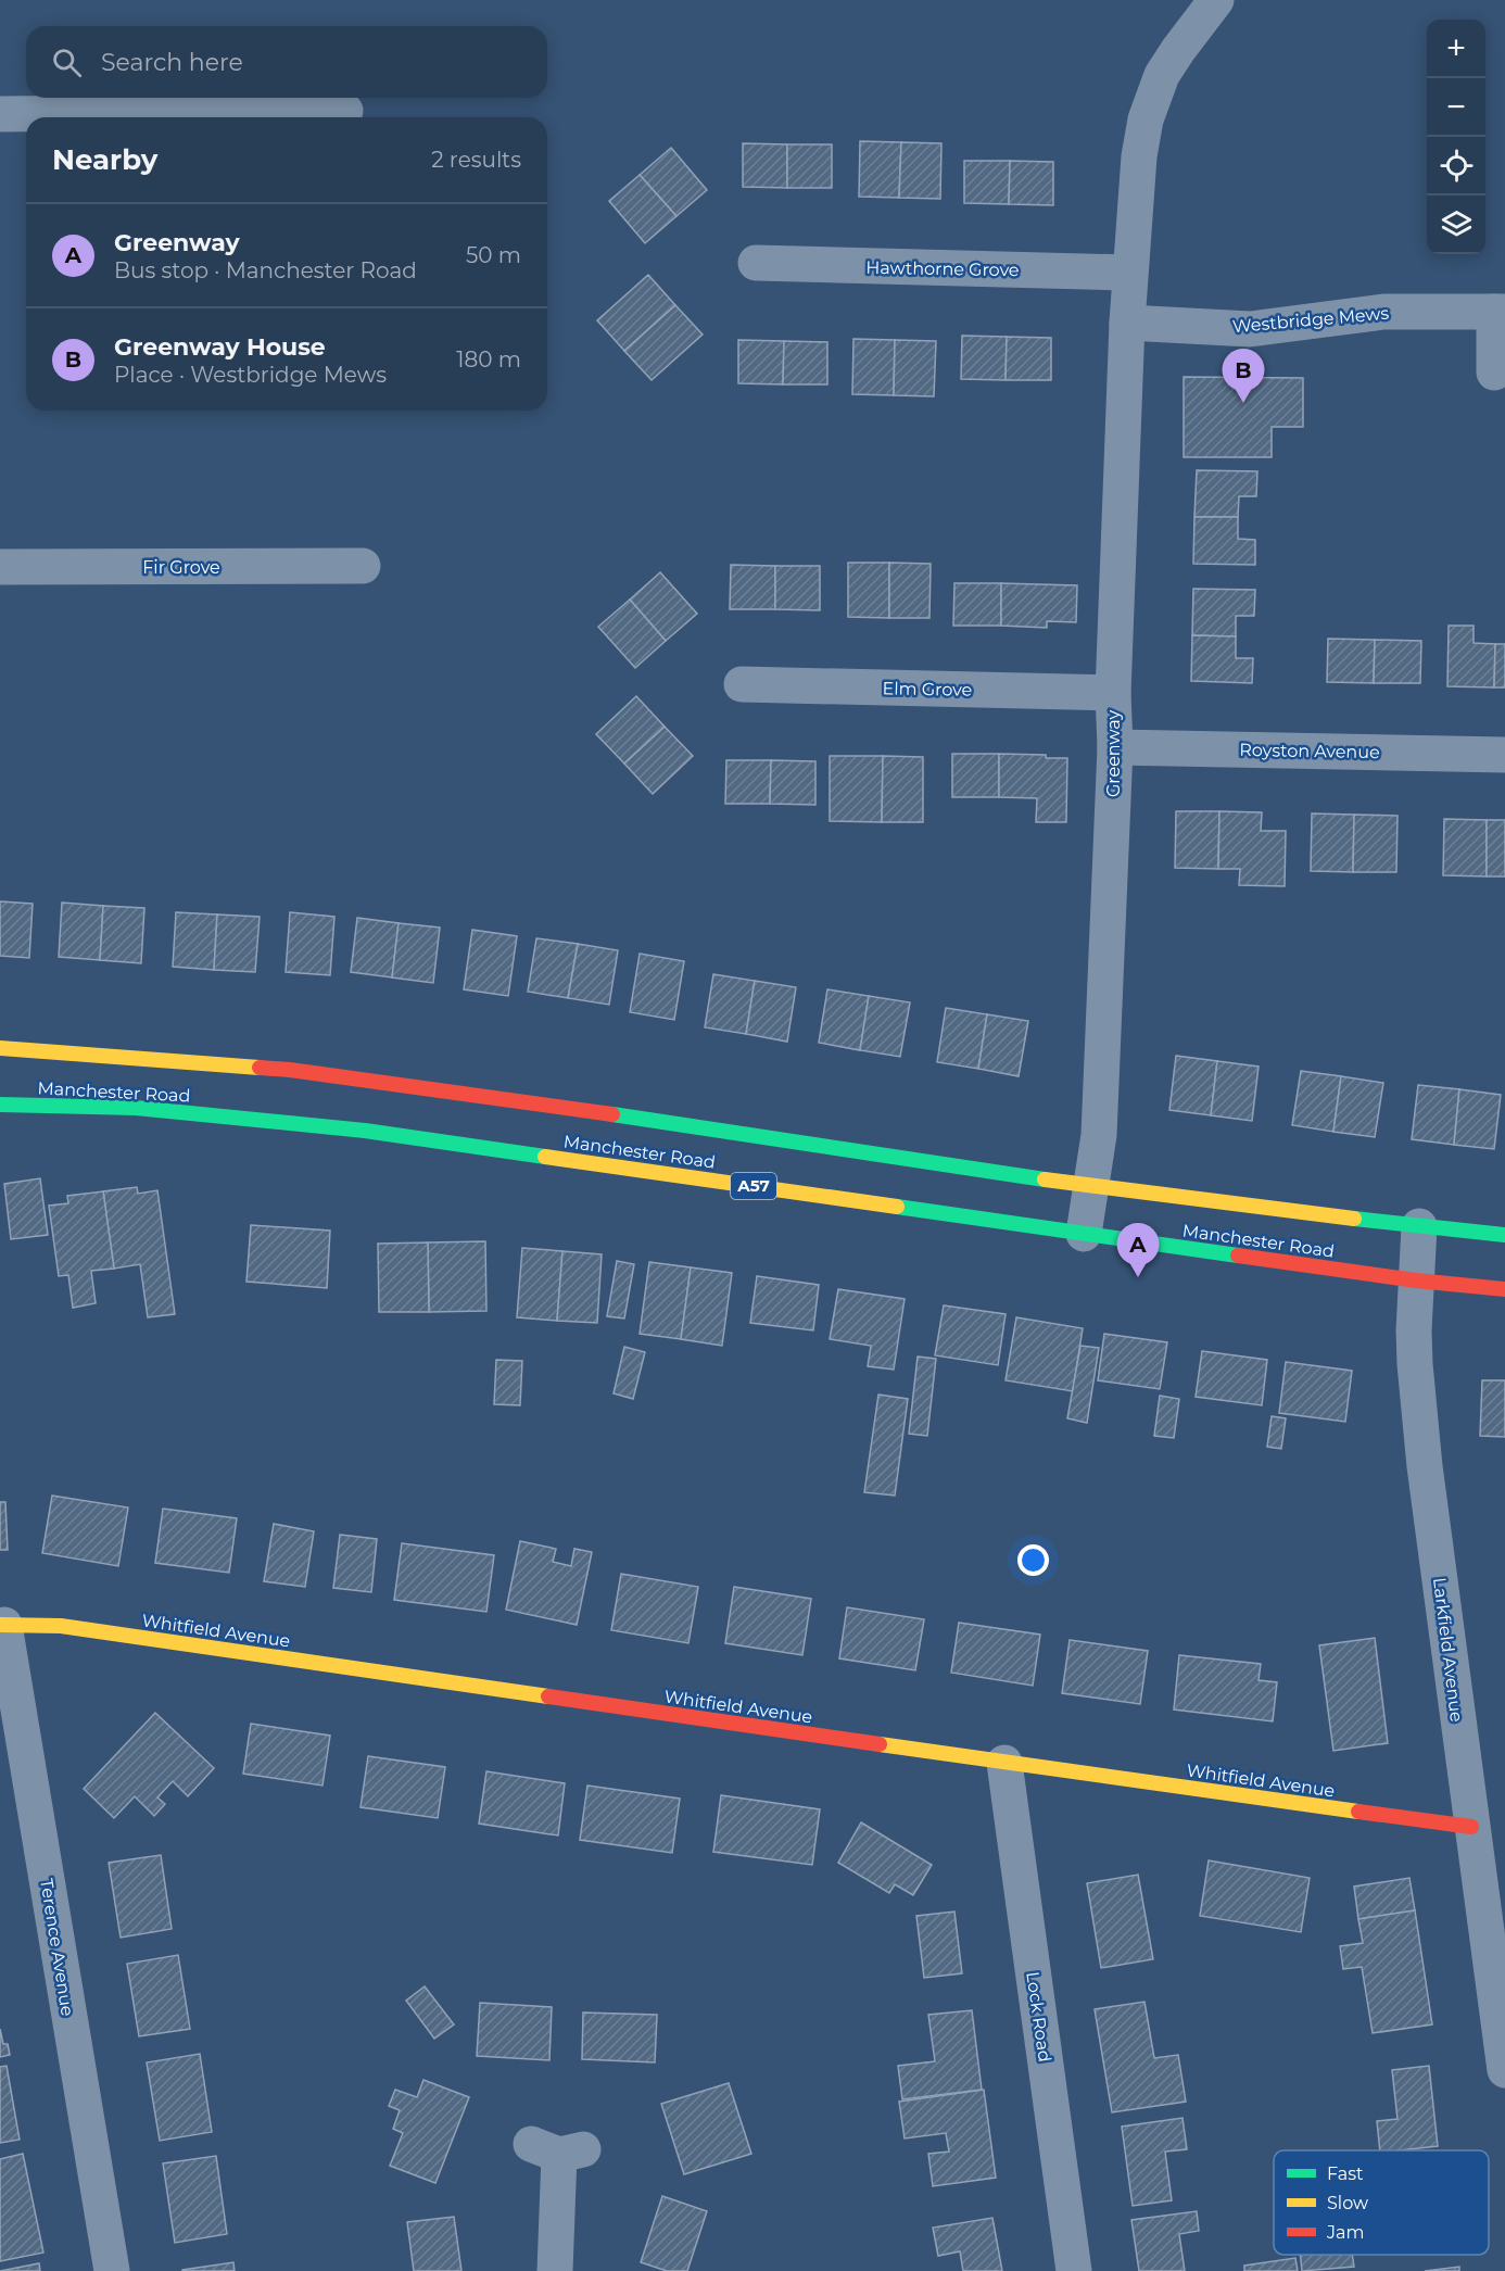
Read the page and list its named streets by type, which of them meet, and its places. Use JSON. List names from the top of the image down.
{
  "streets": {
    "main road": ["Manchester Road", "A57", "Whitfield Avenue"],
    "street": [
      "Hawthorne Grove",
      "Westbridge Mews",
      "Fir Grove",
      "Elm Grove",
      "Royston Avenue",
      "Greenway",
      "Larkfield Avenue",
      "Terence Avenue",
      "Lock Road"
    ]
  },
  "crossings": [
    ["Hawthorne Grove", "Greenway"],
    ["Westbridge Mews", "Greenway"],
    ["Elm Grove", "Greenway"],
    ["Royston Avenue", "Greenway"],
    ["Greenway", "Manchester Road"],
    ["Manchester Road", "Larkfield Avenue"],
    ["Whitfield Avenue", "Larkfield Avenue"],
    ["Whitfield Avenue", "Terence Avenue"],
    ["Whitfield Avenue", "Lock Road"]
  ],
  "legend": ["Fast", "Slow", "Jam"],
  "page": {
    "map_buttons": ["+", "−"],
    "search": "Search here",
    "heading": ["Nearby", "2 results"],
    "list": [
      {
        "mark": "A",
        "name": "Greenway",
        "note": "Bus stop · Manchester Road",
        "value": "50 m"
      },
      {
        "mark": "B",
        "name": "Greenway House",
        "note": "Place · Westbridge Mews",
        "value": "180 m"
      }
    ],
    "pins": ["B", "A"]
  }
}
